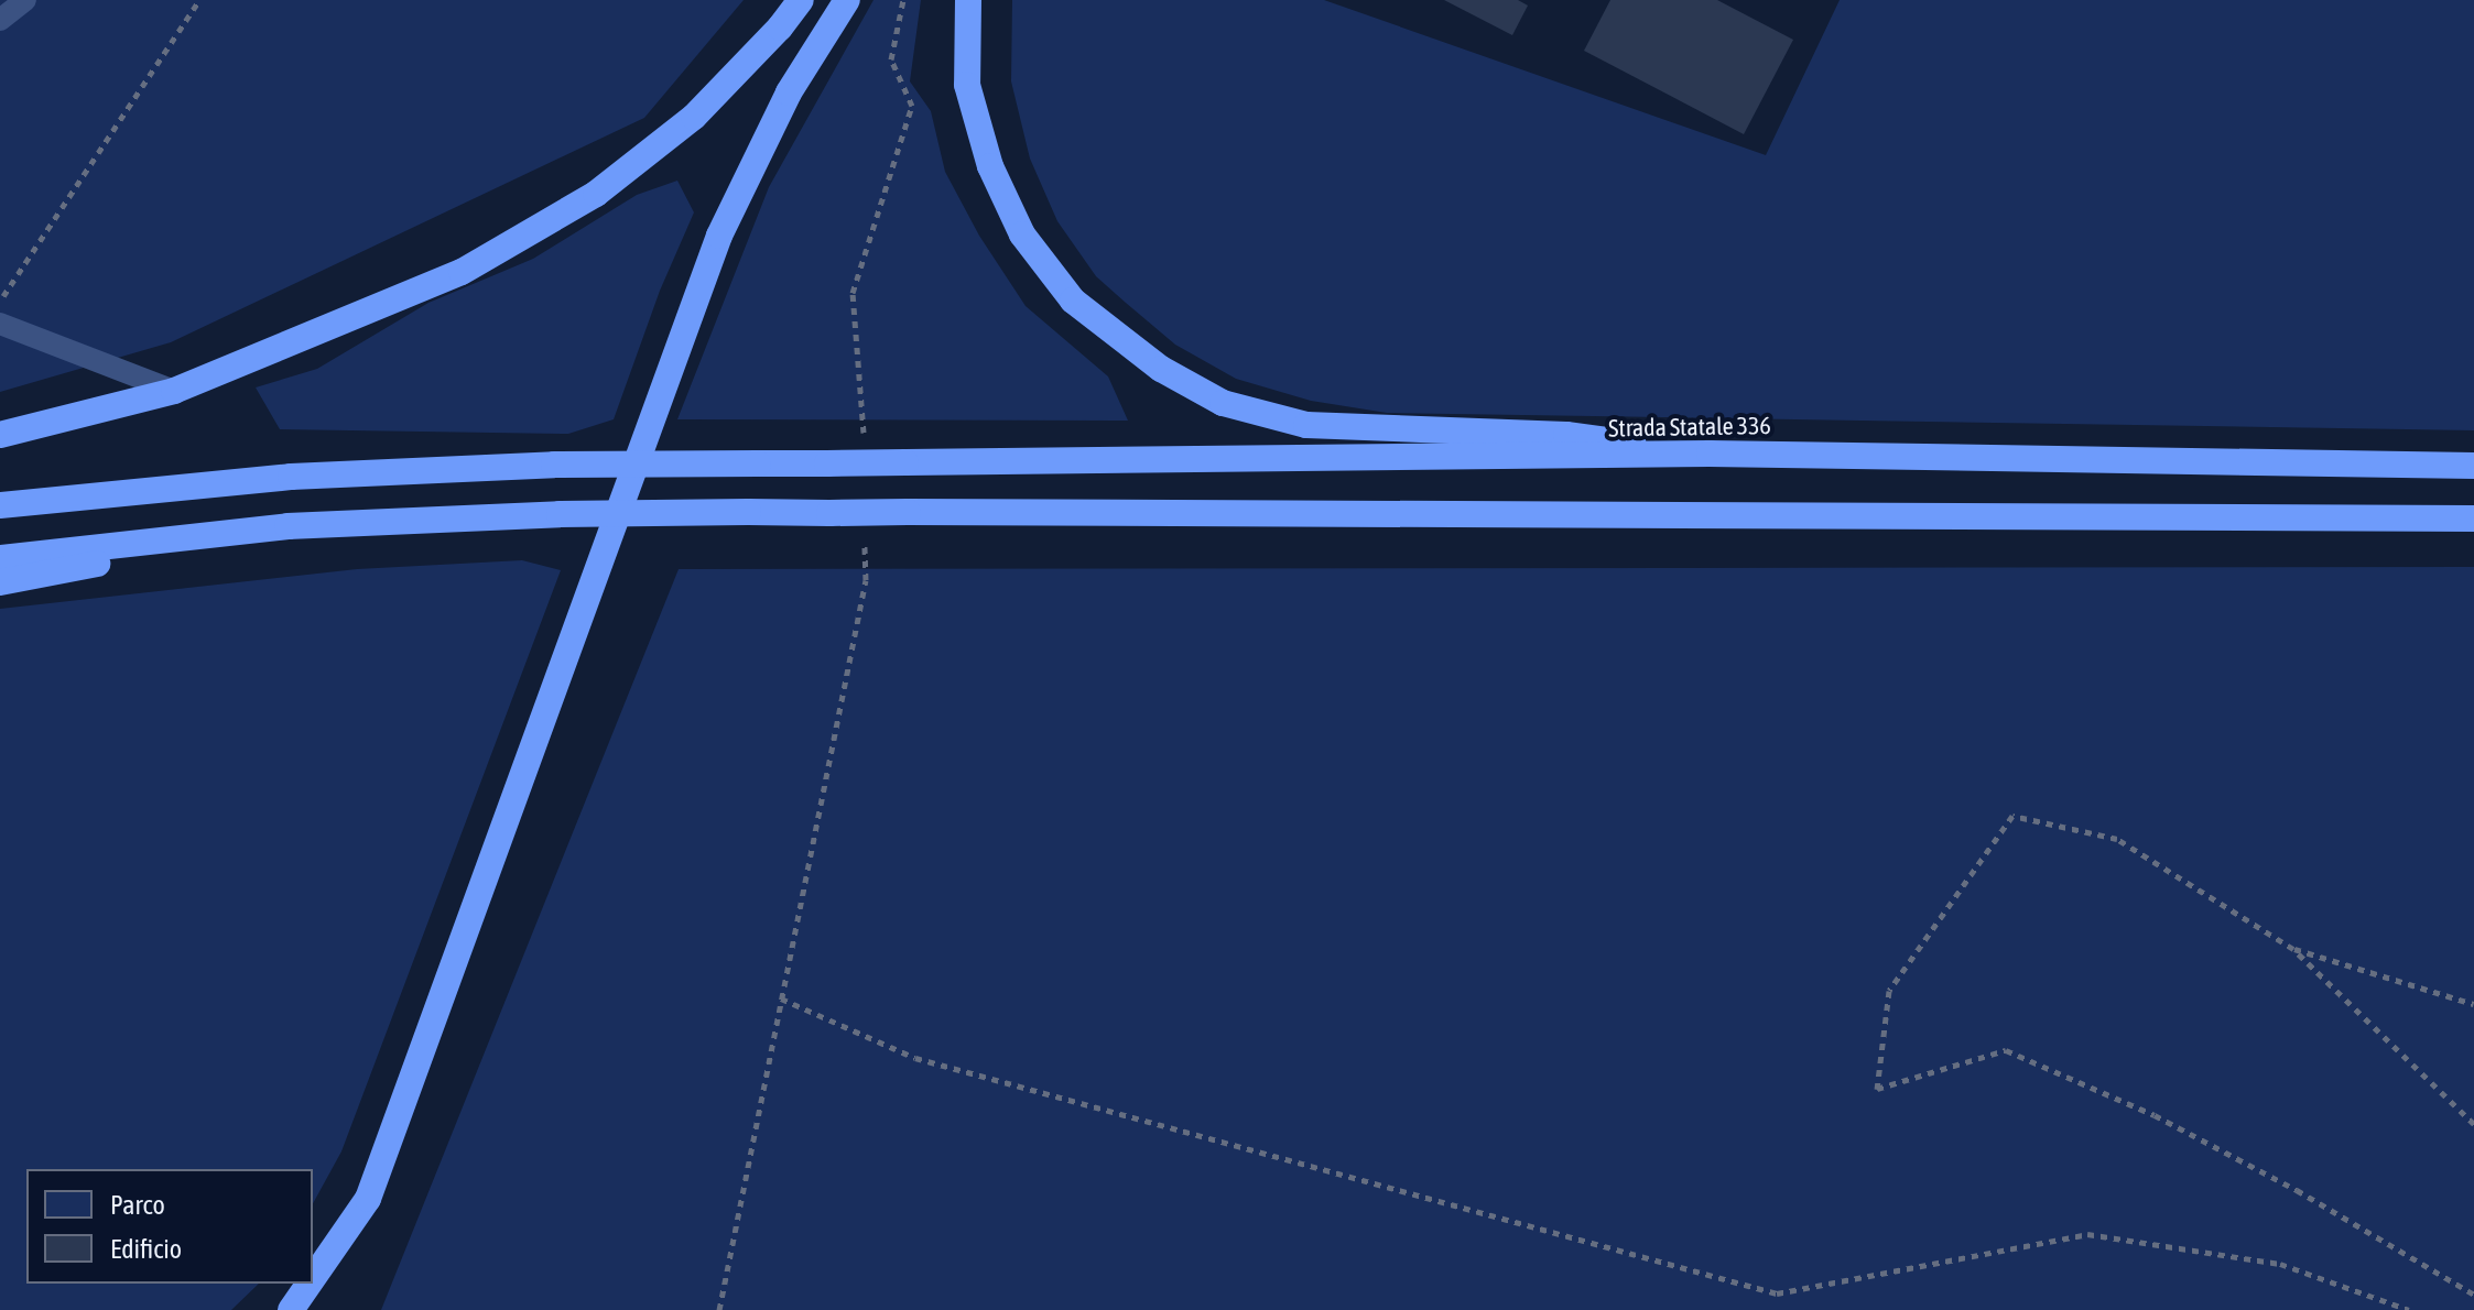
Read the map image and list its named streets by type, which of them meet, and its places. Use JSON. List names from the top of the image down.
{
  "streets": {
    "highway": ["Strada Statale 336"]
  },
  "legend": ["Parco", "Edificio"]
}
